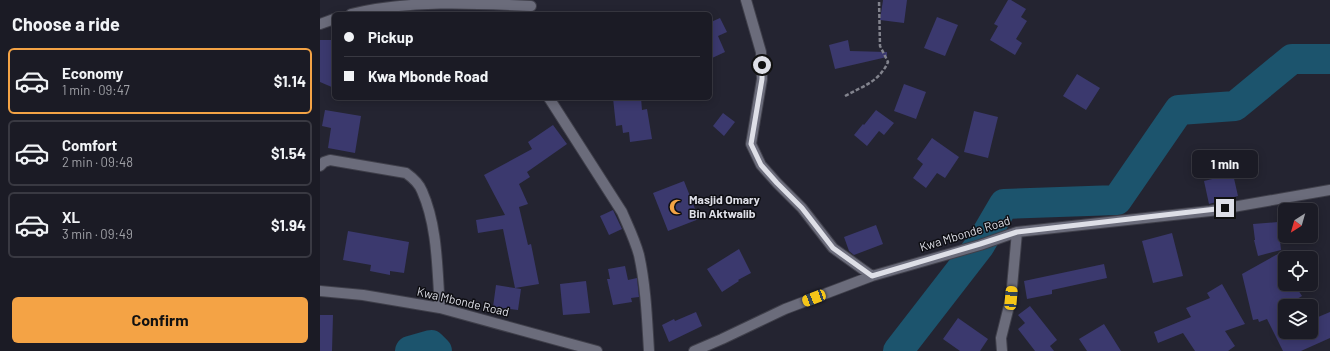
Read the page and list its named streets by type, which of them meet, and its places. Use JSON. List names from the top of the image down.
{
  "streets": {
    "street": ["Kwa Mbonde Road"]
  },
  "places": {
    "mosque": ["Masjid Omary Bin Aktwalib"]
  },
  "north": "bottom left",
  "page": {
    "heading": "Choose a ride",
    "banner": ["Pickup", "Kwa Mbonde Road"],
    "list": [
      {
        "name": "Economy",
        "note": "1 min · 09:47",
        "value": "$1.14"
      },
      {
        "name": "Comfort",
        "note": "2 min · 09:48",
        "value": "$1.54"
      },
      {
        "name": "XL",
        "note": "3 min · 09:49",
        "value": "$1.94"
      }
    ],
    "bubble": "1 min",
    "buttons": "Confirm"
  }
}
